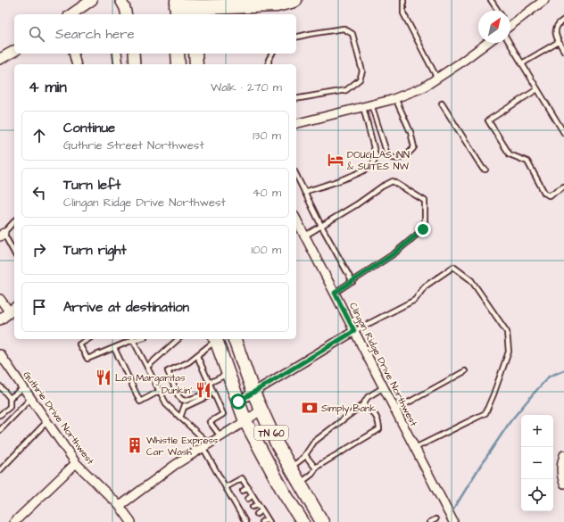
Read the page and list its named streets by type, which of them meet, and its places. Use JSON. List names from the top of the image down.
{
  "streets": {
    "highway": ["TN 60"],
    "street": ["Clingan Ridge Drive Northwest", "Guthrie Drive Northwest"]
  },
  "places": {
    "hotel": ["DOUGLAS INN & SUITES NW"],
    "restaurant": ["Las Margaritas", "Dunkin'"],
    "bank": ["Simply Bank"],
    "building": ["Whistle Express Car Wash"]
  },
  "north": "top right",
  "page": {
    "search": "Search here",
    "heading": ["4 min", "Walk · 270 m"],
    "list": [
      ["Continue", "Guthrie Street Northwest", "130 m"],
      ["Turn left", "Clingan Ridge Drive Northwest", "40 m"],
      ["Turn right", "100 m"],
      "Arrive at destination"
    ],
    "map_buttons": ["+", "−"]
  }
}
